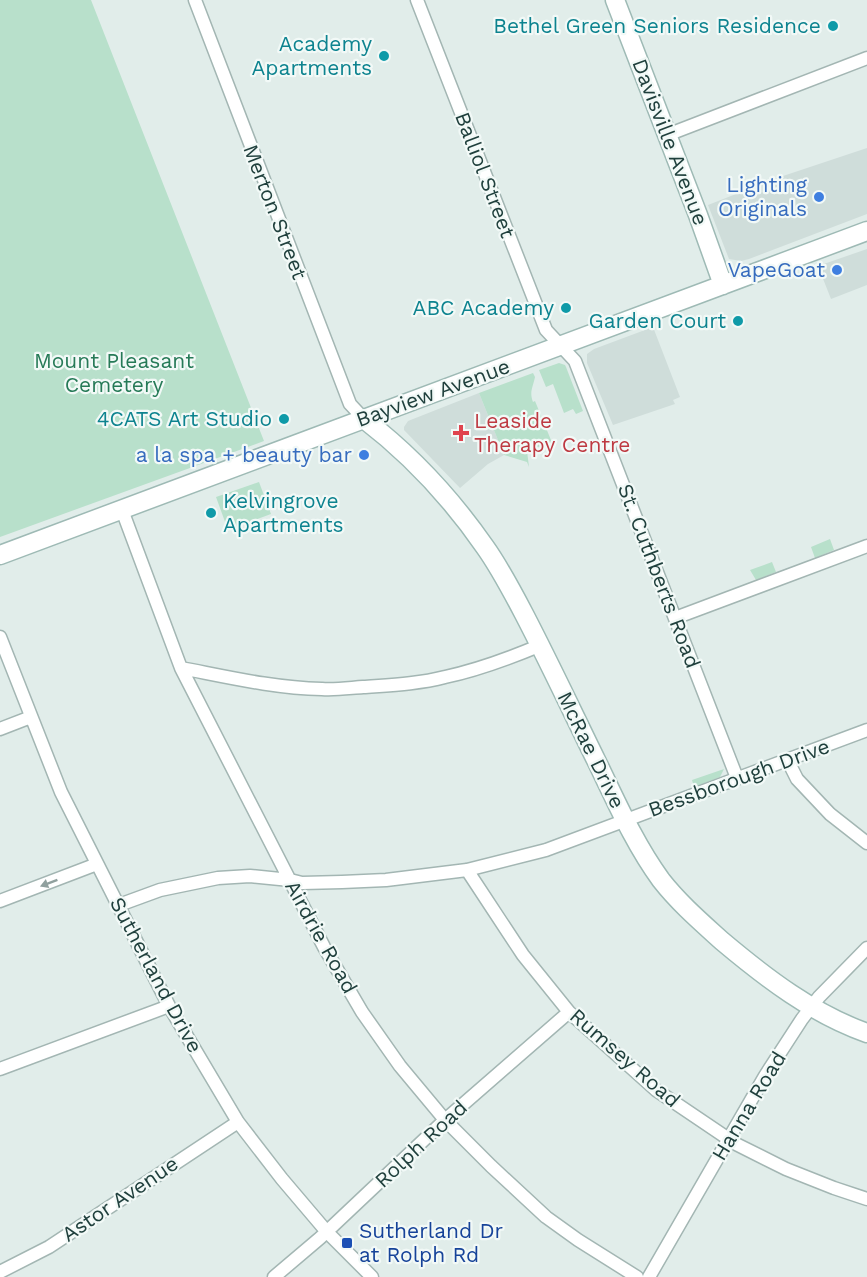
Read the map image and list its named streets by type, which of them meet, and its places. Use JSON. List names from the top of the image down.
{
  "streets": {
    "street": [
      "Davisville Avenue",
      "Balliol Street",
      "Merton Street",
      "Bayview Avenue",
      "St. Cuthberts Road",
      "McRae Drive",
      "Bessborough Drive",
      "Airdrie Road",
      "Sutherland Drive",
      "Rumsey Road",
      "Hanna Road",
      "Rolph Road",
      "Astor Avenue"
    ]
  },
  "crossings": [
    ["Davisville Avenue", "Bayview Avenue"],
    ["Balliol Street", "Bayview Avenue"],
    ["Balliol Street", "St. Cuthberts Road"],
    ["Merton Street", "Bayview Avenue"],
    ["Merton Street", "McRae Drive"],
    ["Bayview Avenue", "St. Cuthberts Road"],
    ["Bayview Avenue", "McRae Drive"],
    ["Bayview Avenue", "Airdrie Road"],
    ["St. Cuthberts Road", "Bessborough Drive"],
    ["McRae Drive", "Bessborough Drive"],
    ["McRae Drive", "Hanna Road"],
    ["Bessborough Drive", "Airdrie Road"],
    ["Bessborough Drive", "Sutherland Drive"],
    ["Bessborough Drive", "Rumsey Road"],
    ["Airdrie Road", "Rolph Road"],
    ["Sutherland Drive", "Rolph Road"],
    ["Sutherland Drive", "Astor Avenue"],
    ["Rumsey Road", "Hanna Road"],
    ["Rumsey Road", "Rolph Road"]
  ],
  "parks": ["Mount Pleasant Cemetery"],
  "places": {
    "other": [
      "Bethel Green Seniors Residence",
      "Academy Apartments",
      "Lighting Originals",
      "VapeGoat",
      "ABC Academy",
      "Garden Court",
      "4CATS Art Studio",
      "a la spa + beauty bar",
      "Kelvingrove Apartments"
    ],
    "health": ["Leaside Therapy Centre"],
    "transit": ["Sutherland Dr at Rolph Rd"]
  }
}
